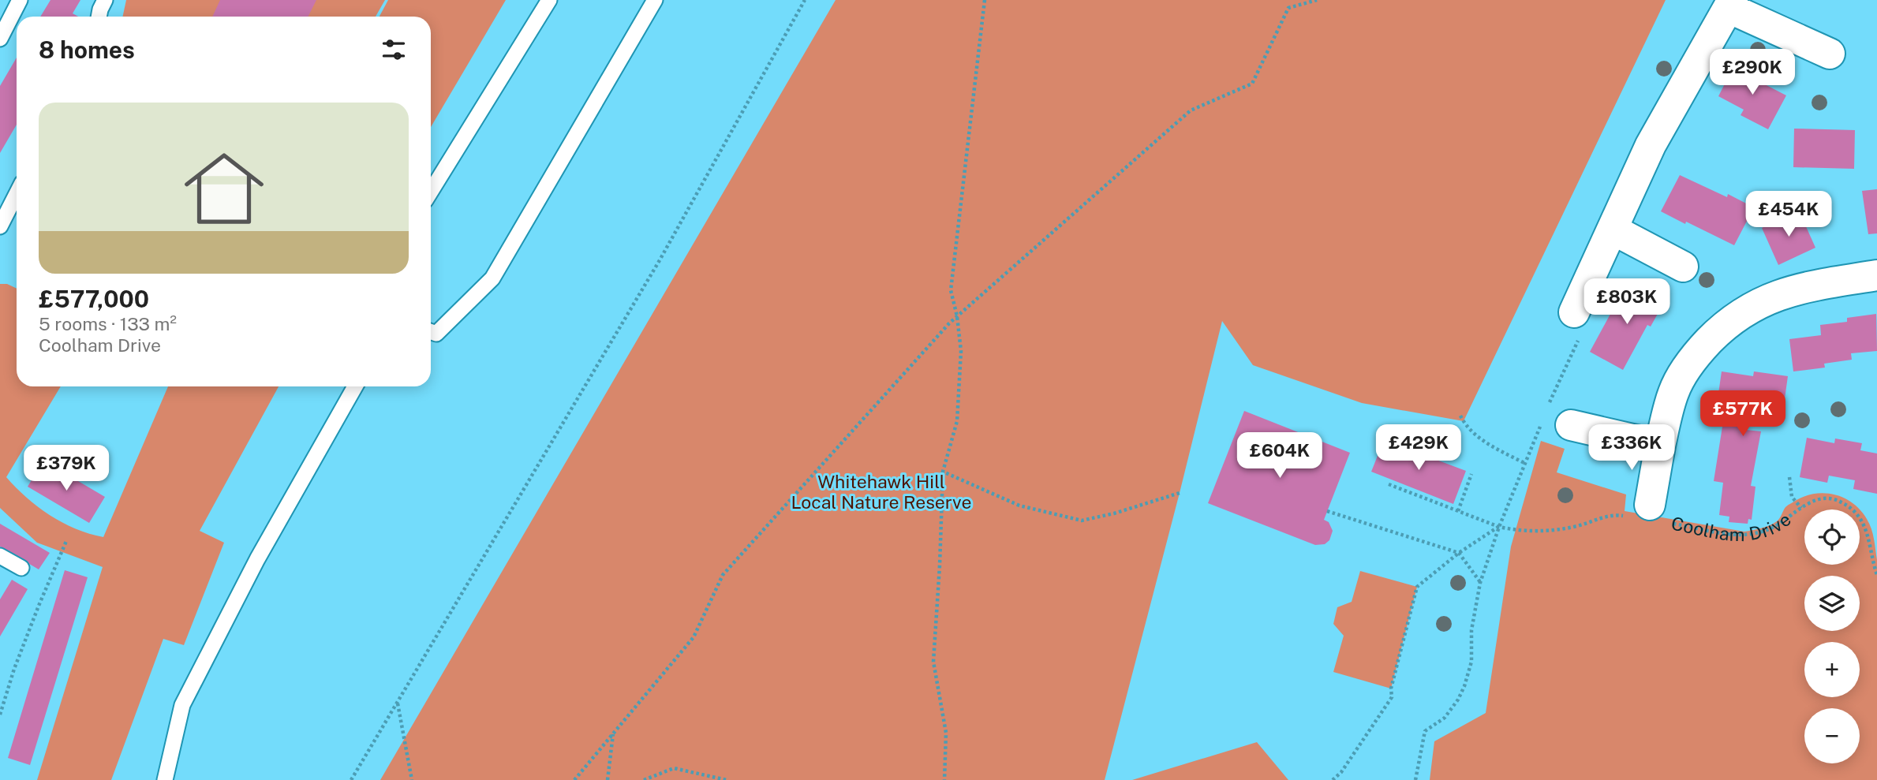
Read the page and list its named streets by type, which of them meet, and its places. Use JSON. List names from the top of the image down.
{
  "streets": {
    "street": ["Coolham Drive"]
  },
  "parks": ["Whitehawk Hill Local Nature Reserve"],
  "page": {
    "heading": "8 homes",
    "price": [
      "£290K",
      "£454K",
      "£803K",
      "£577K",
      "£429K",
      "£336K",
      "£604K",
      "£379K"
    ],
    "list": [
      {
        "name": "£577,000",
        "note": "5 rooms · 133 m² · Coolham Drive"
      }
    ],
    "map_buttons": ["+", "−"]
  }
}
